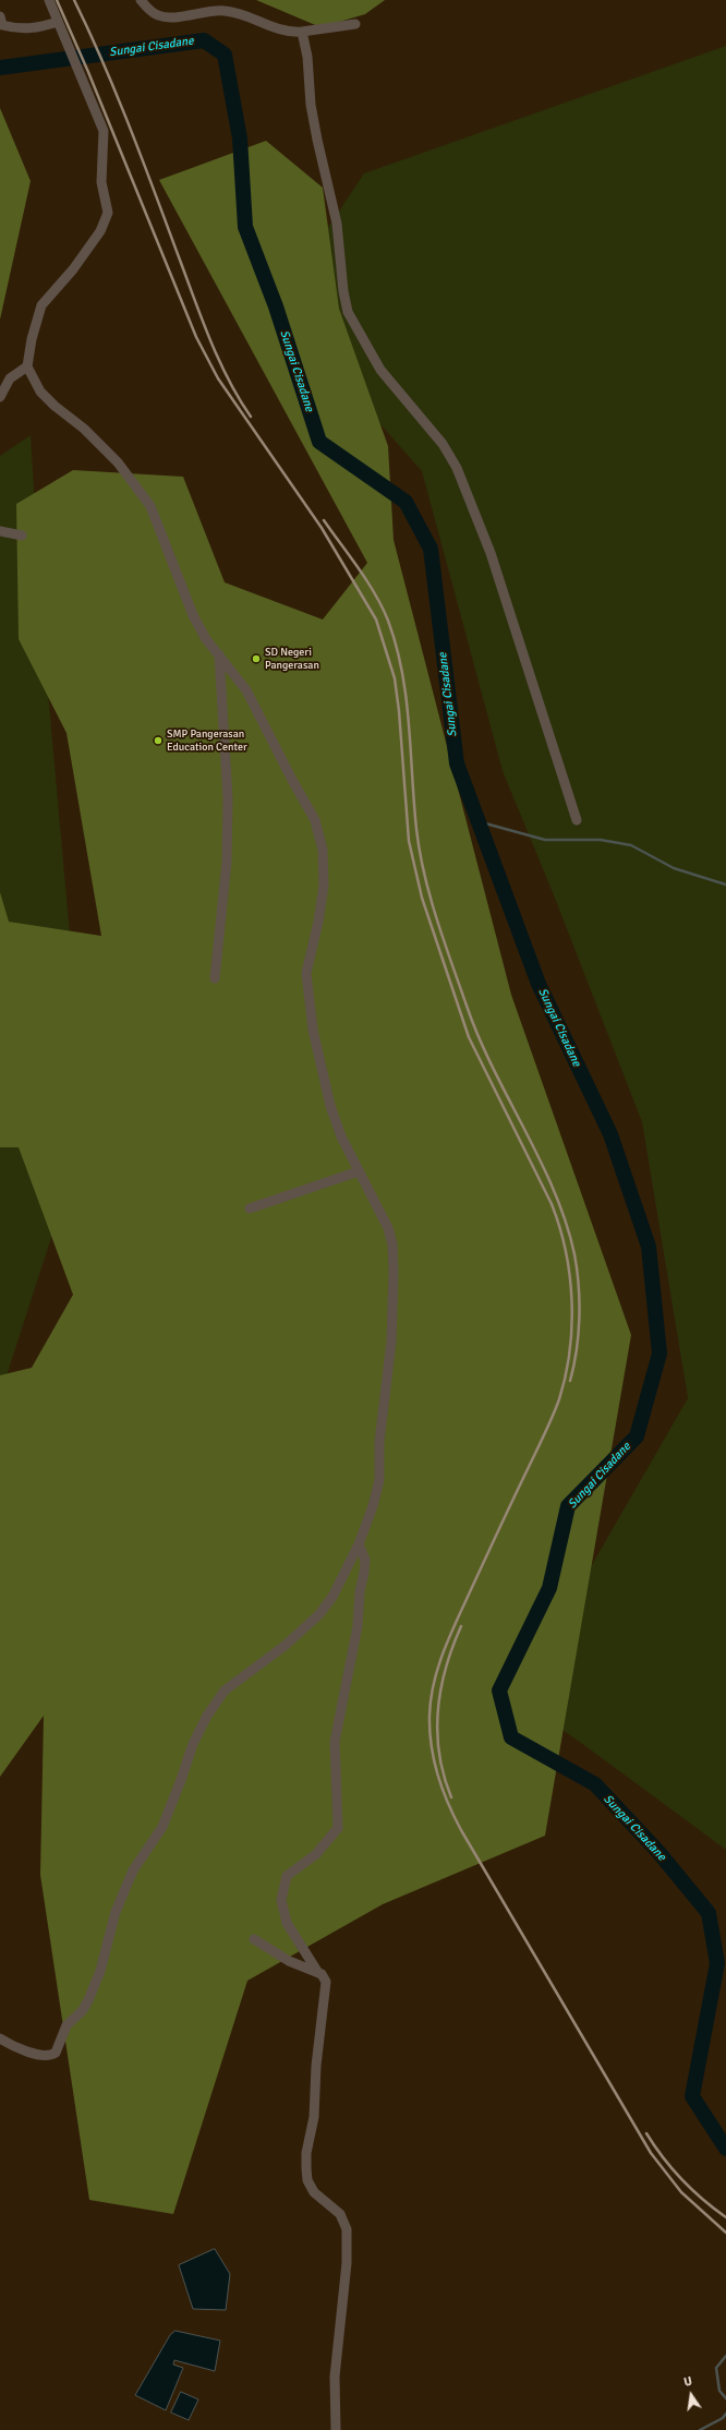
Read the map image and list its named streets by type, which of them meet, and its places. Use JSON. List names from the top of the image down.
{
  "water": ["Sungai Cisadane"],
  "places": ["SD Negeri Pangerasan", "SMP Pangerasan Education Center"],
  "north": "top"
}
